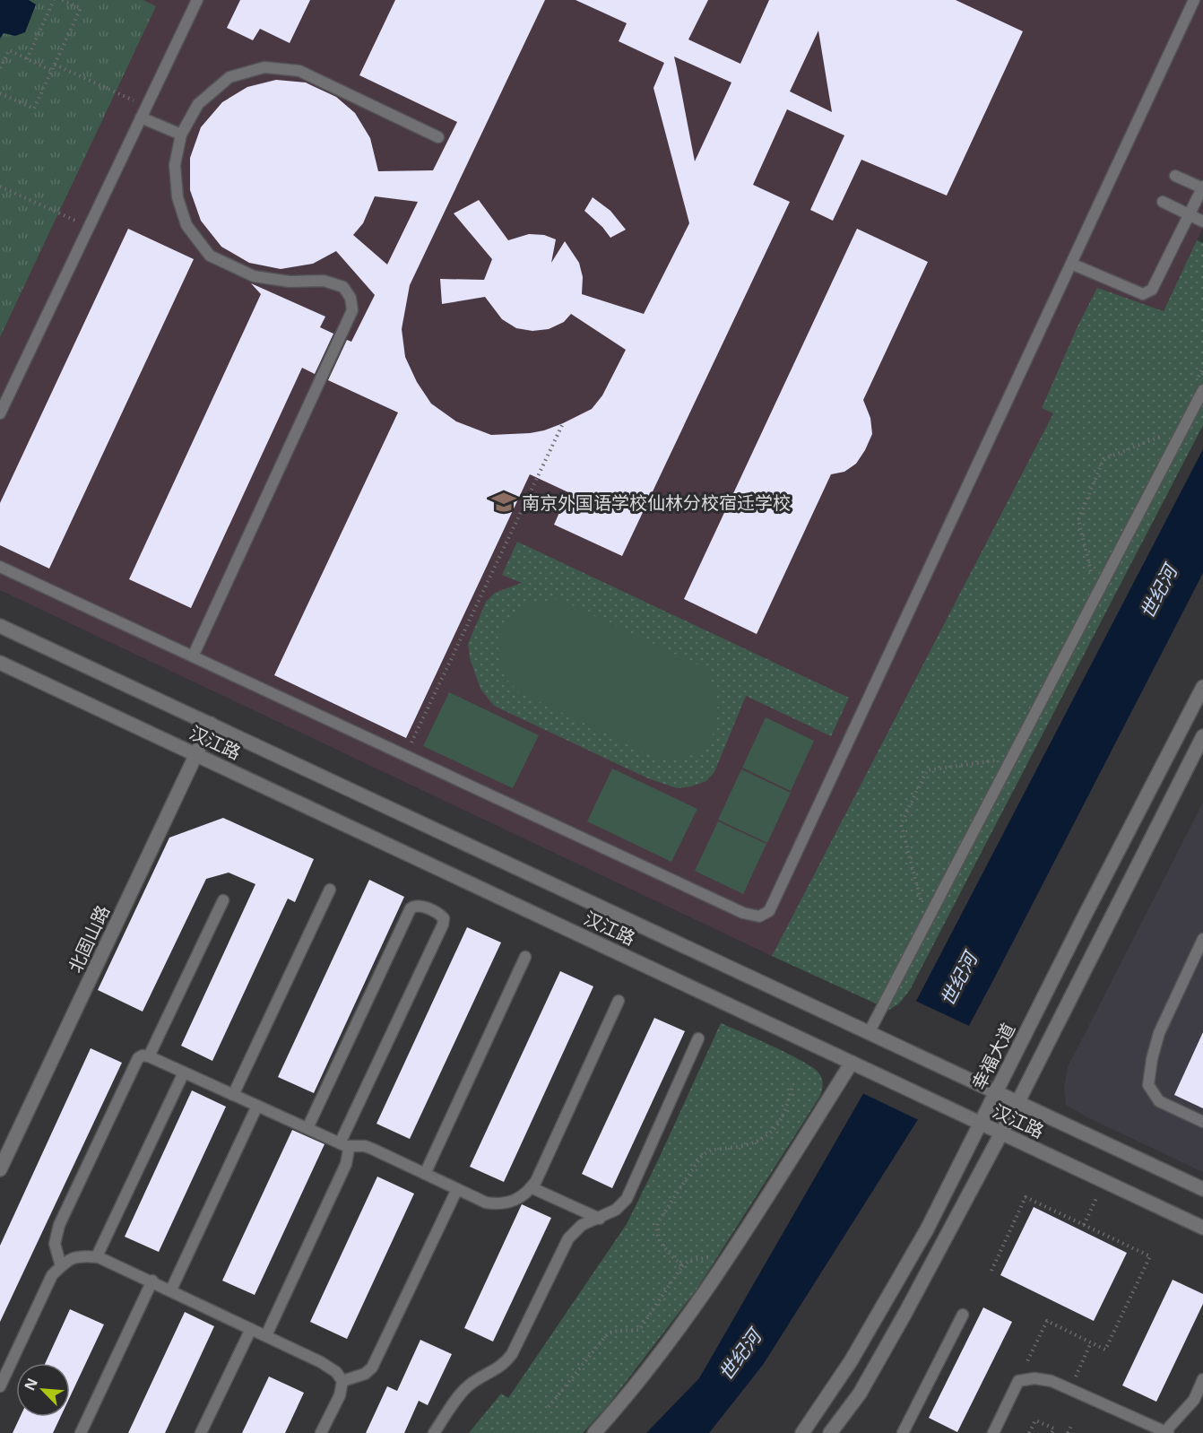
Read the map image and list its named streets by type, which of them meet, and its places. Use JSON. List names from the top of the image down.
{
  "streets": {
    "street": ["汉江路", "北固山路", "幸福大道"]
  },
  "crossings": [
    ["汉江路", "北固山路"],
    ["汉江路", "幸福大道"]
  ],
  "water": ["世纪河"],
  "places": {
    "school or university": ["南京外国语学校仙林分校宿迁学校"]
  },
  "north": "top left"
}
